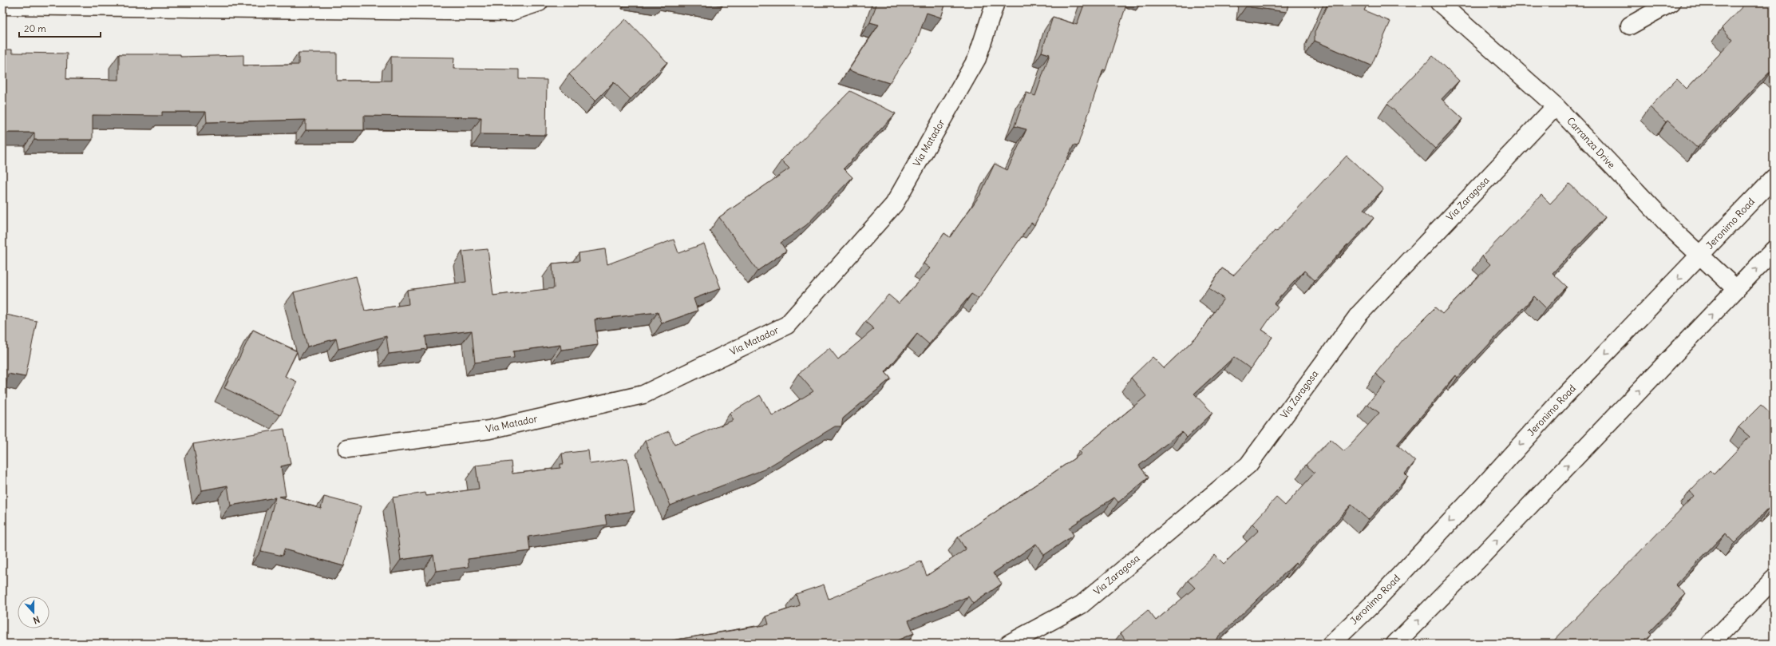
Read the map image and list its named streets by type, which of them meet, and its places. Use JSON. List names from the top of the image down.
{
  "streets": {
    "street": [
      "Via Matador",
      "Carranza Drive",
      "Via Zaragosa",
      "Jeronimo Road"
    ]
  },
  "crossings": [
    ["Carranza Drive", "Via Zaragosa"],
    ["Carranza Drive", "Jeronimo Road"]
  ],
  "scale_bar": "20 m",
  "north": "bottom"
}
